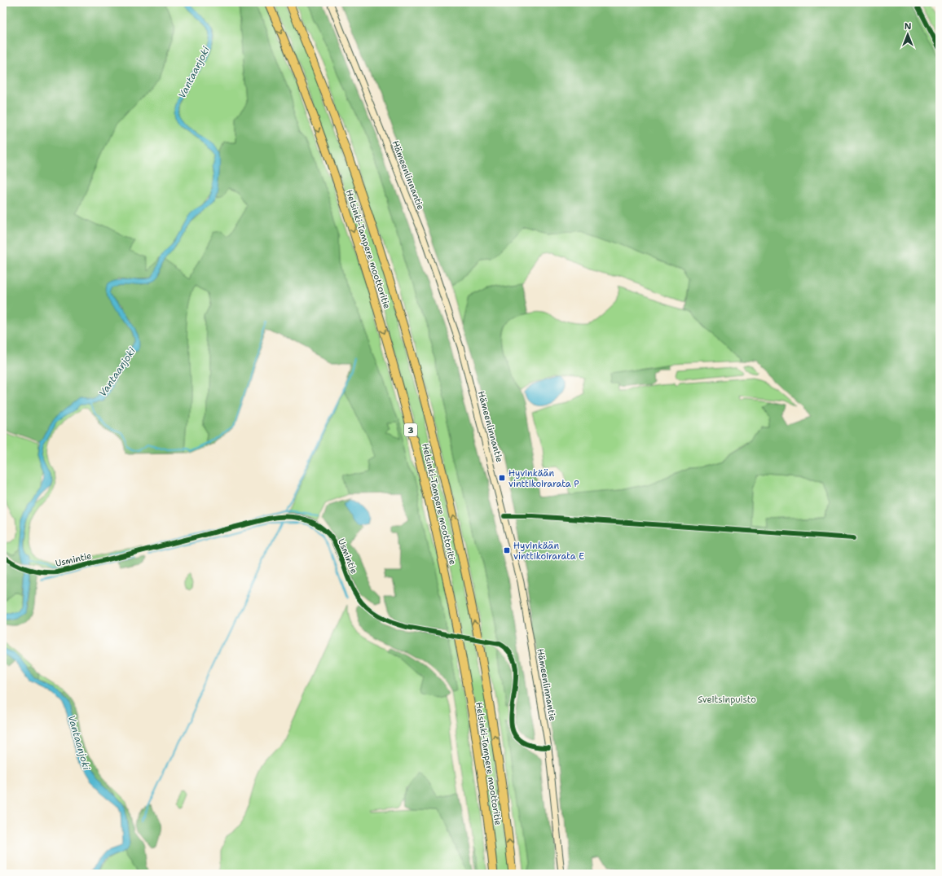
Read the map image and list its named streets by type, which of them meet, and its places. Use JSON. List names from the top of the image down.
{
  "streets": {
    "highway": ["Helsinki-Tampere moottoritie", "3"],
    "main road": ["Hämeenlinnantie"],
    "street": ["Usmintie"]
  },
  "crossings": [
    ["Hämeenlinnantie", "Usmintie"]
  ],
  "water": ["Vantaanjoki"],
  "parks": ["Sveitsinpuisto"],
  "places": {
    "transit": ["Hyvinkään vinttikoirarata P", "Hyvinkään vinttikoirarata E"]
  },
  "north": "top"
}
